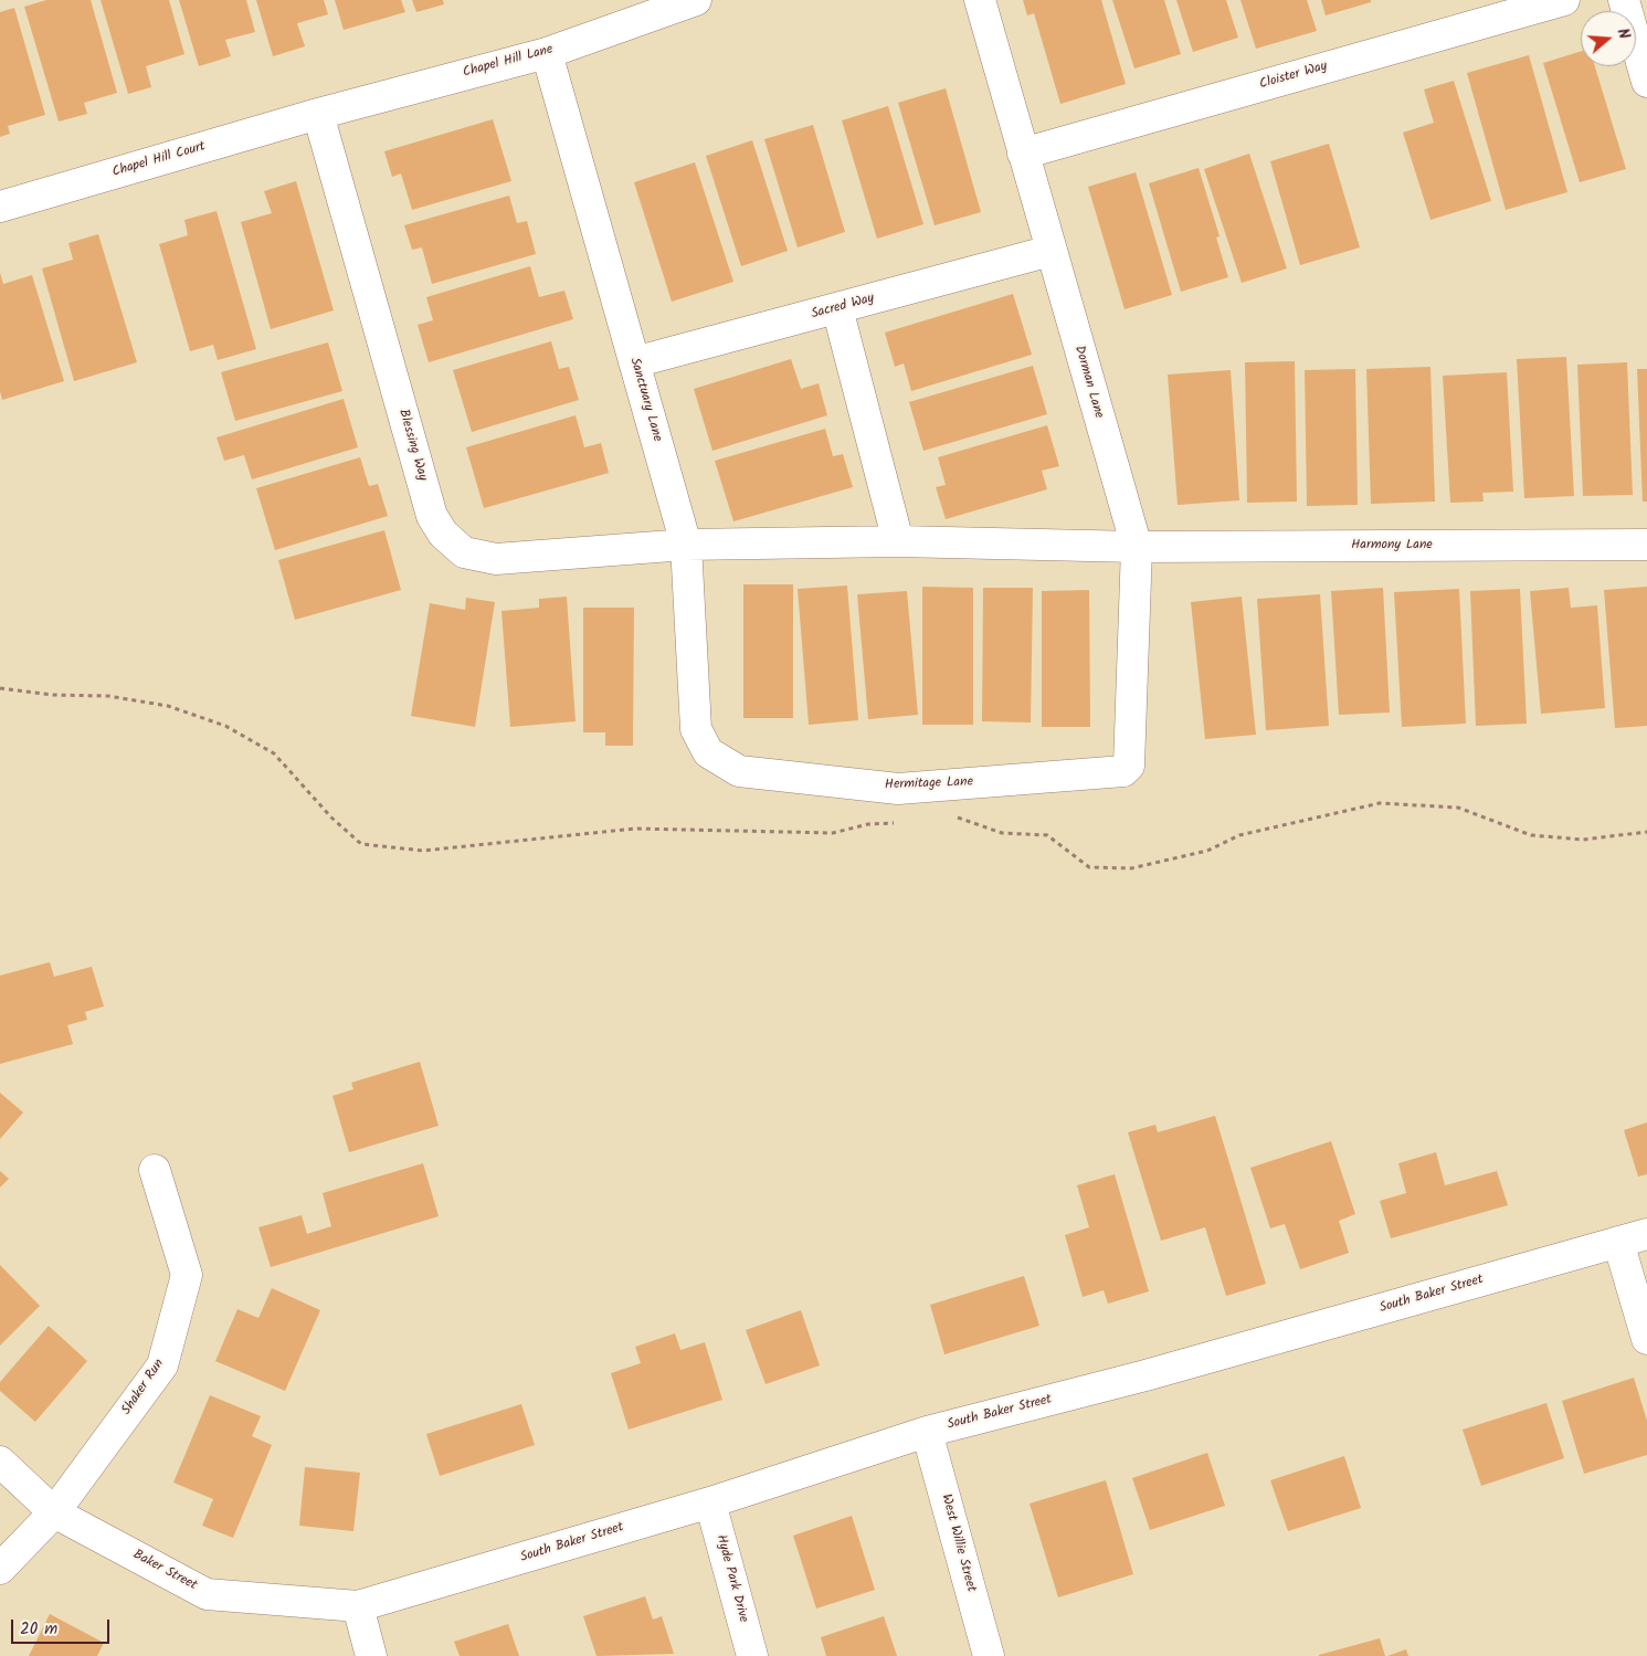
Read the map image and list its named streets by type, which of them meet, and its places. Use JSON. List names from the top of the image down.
{
  "streets": {
    "street": [
      "Chapel Hill Lane",
      "Cloister Way",
      "Chapel Hill Court",
      "Sacred Way",
      "Dorman Lane",
      "Sanctuary Lane",
      "Blessing Way",
      "Harmony Lane",
      "Hermitage Lane",
      "South Baker Street",
      "Shaker Run",
      "West Willie Street",
      "Baker Street",
      "Hyde Park Drive"
    ]
  },
  "crossings": [
    ["Chapel Hill Lane", "Chapel Hill Court"],
    ["Chapel Hill Lane", "Sanctuary Lane"],
    ["Chapel Hill Lane", "Blessing Way"],
    ["Cloister Way", "Dorman Lane"],
    ["Chapel Hill Court", "Blessing Way"],
    ["Sacred Way", "Dorman Lane"],
    ["Sacred Way", "Sanctuary Lane"],
    ["Dorman Lane", "Harmony Lane"],
    ["Dorman Lane", "Hermitage Lane"],
    ["Sanctuary Lane", "Blessing Way"],
    ["Sanctuary Lane", "Hermitage Lane"],
    ["Blessing Way", "Harmony Lane"],
    ["South Baker Street", "West Willie Street"],
    ["South Baker Street", "Baker Street"],
    ["South Baker Street", "Hyde Park Drive"],
    ["Shaker Run", "Baker Street"]
  ],
  "scale_bar": "20 m",
  "north": "right"
}
